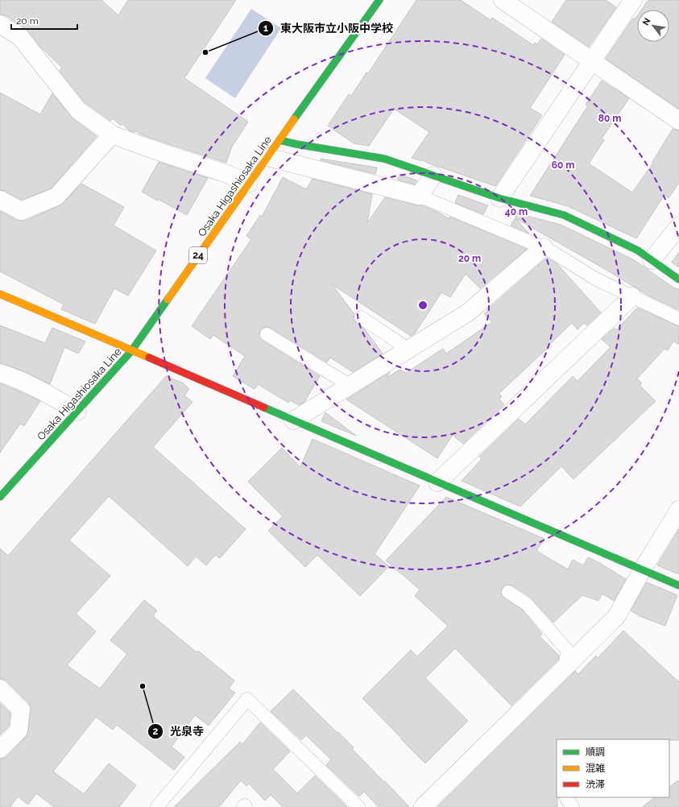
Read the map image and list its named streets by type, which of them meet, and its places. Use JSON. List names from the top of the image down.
{
  "streets": {
    "street": ["Osaka Higashiosaka Line", "24"]
  },
  "places": ["東大阪市立小阪中学校", "光泉寺"],
  "legend": ["順調", "混雑", "渋滞"],
  "scale_bar": "20 m",
  "north": "top left",
  "rings": [
    "80 m",
    "60 m",
    "40 m",
    "20 m"
  ]
}
